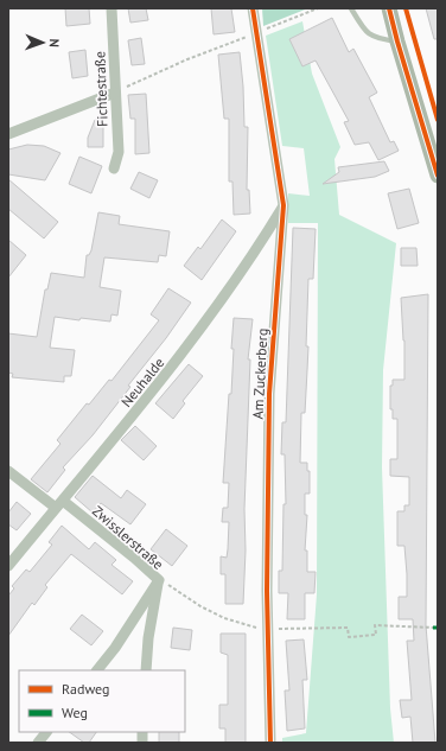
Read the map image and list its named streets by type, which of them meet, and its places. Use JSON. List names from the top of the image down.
{
  "streets": {
    "street": [
      "Fichtestraße",
      "Am Zuckerberg",
      "Neuhalde",
      "Zwisslerstraße"
    ]
  },
  "crossings": [
    ["Am Zuckerberg", "Neuhalde"],
    ["Neuhalde", "Zwisslerstraße"]
  ],
  "legend": ["Radweg", "Weg"],
  "north": "right"
}
